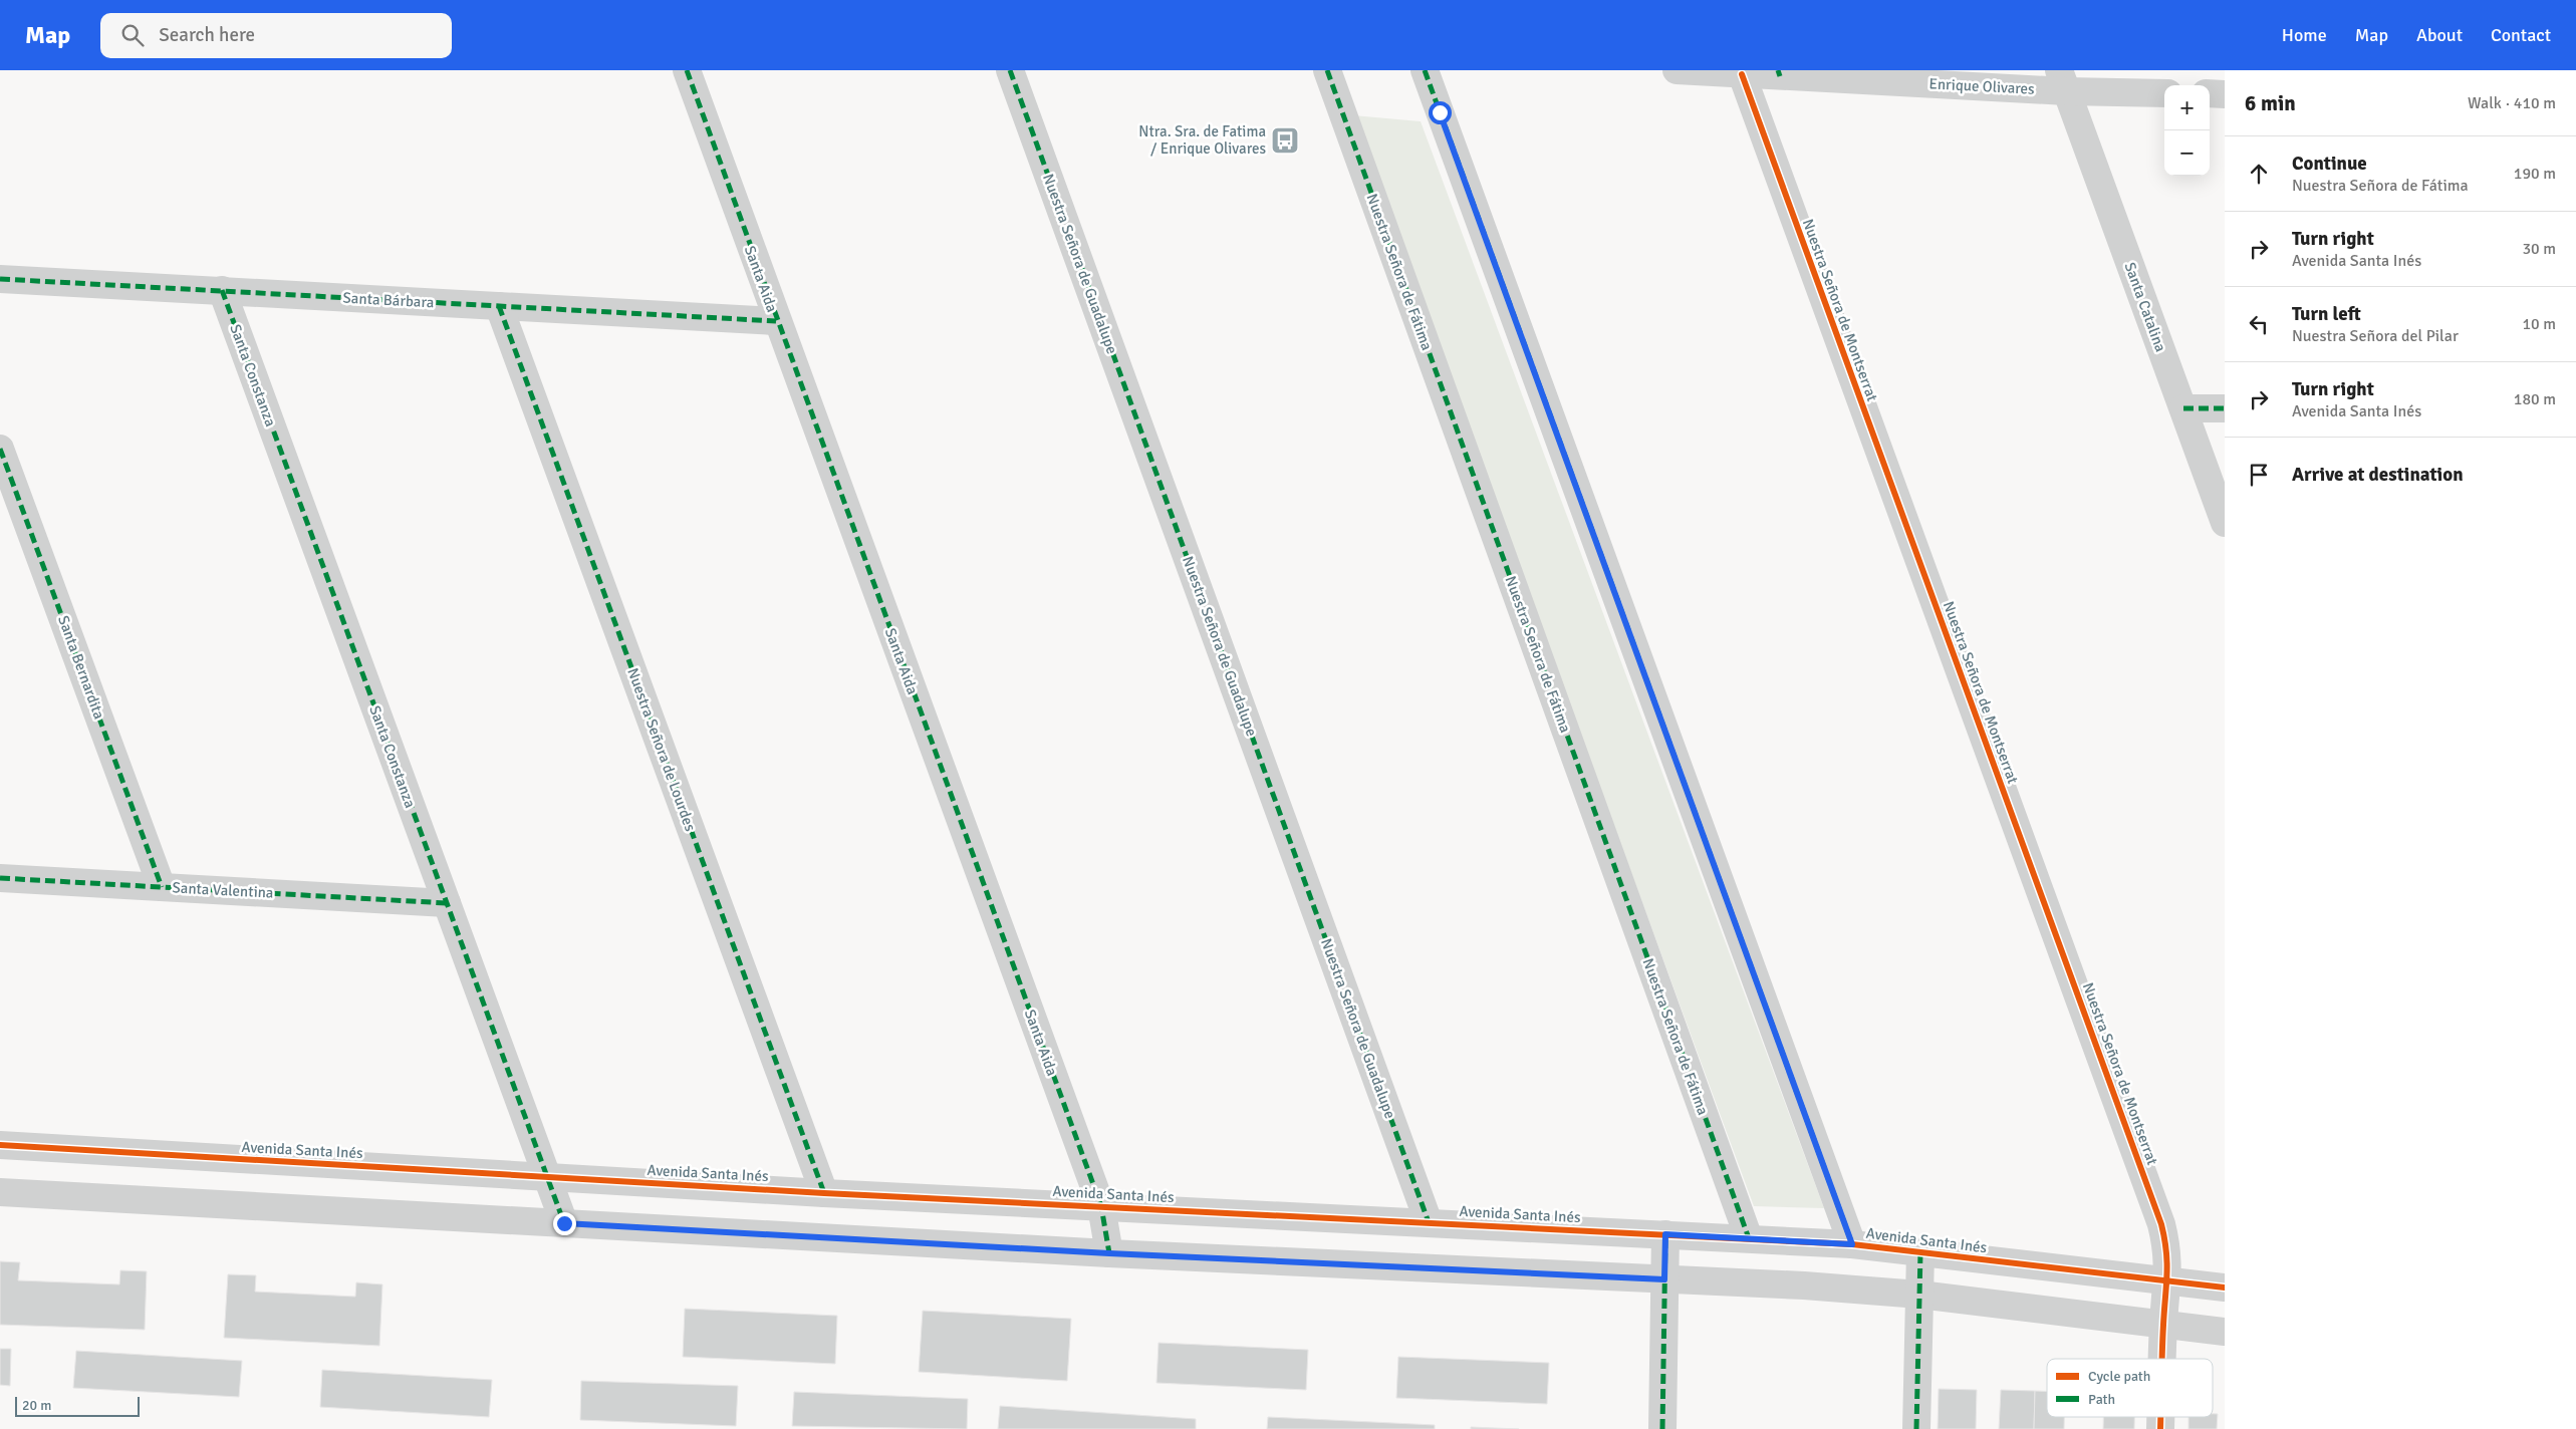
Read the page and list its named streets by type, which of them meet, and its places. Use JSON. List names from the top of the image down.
{
  "streets": {
    "street": [
      "Enrique Olivares",
      "Nuestra Señora de Guadalupe",
      "Nuestra Señora de Fátima",
      "Santa Aida",
      "Santa Bárbara",
      "Santa Catalina",
      "Nuestra Señora de Montserrat",
      "Santa Constanza",
      "Santa Bernardita",
      "Nuestra Señora de Lourdes",
      "Santa Valentina",
      "Avenida Santa Inés"
    ]
  },
  "crossings": [
    ["Enrique Olivares", "Santa Catalina"],
    ["Enrique Olivares", "Nuestra Señora de Montserrat"],
    ["Nuestra Señora de Guadalupe", "Avenida Santa Inés"],
    ["Nuestra Señora de Fátima", "Avenida Santa Inés"],
    ["Santa Aida", "Santa Bárbara"],
    ["Santa Aida", "Avenida Santa Inés"],
    ["Santa Bárbara", "Santa Constanza"],
    ["Santa Bárbara", "Nuestra Señora de Lourdes"],
    ["Nuestra Señora de Montserrat", "Avenida Santa Inés"],
    ["Santa Constanza", "Santa Valentina"],
    ["Santa Constanza", "Avenida Santa Inés"],
    ["Santa Bernardita", "Santa Valentina"],
    ["Nuestra Señora de Lourdes", "Avenida Santa Inés"]
  ],
  "places": {
    "bus stop": ["Ntra. Sra. de Fatima / Enrique Olivares"]
  },
  "legend": ["Cycle path", "Path"],
  "scale_bar": "20 m",
  "page": {
    "header": "Map",
    "search": "Search here",
    "nav": [
      "Home",
      "Map",
      "About",
      "Contact"
    ],
    "heading": ["6 min", "Walk · 410 m"],
    "map_buttons": ["+", "−"],
    "list": [
      ["Continue", "Nuestra Señora de Fátima", "190 m"],
      ["Turn right", "Avenida Santa Inés", "30 m"],
      ["Turn left", "Nuestra Señora del Pilar", "10 m"],
      ["Turn right", "Avenida Santa Inés", "180 m"],
      "Arrive at destination"
    ],
    "scale": "20 m"
  }
}
